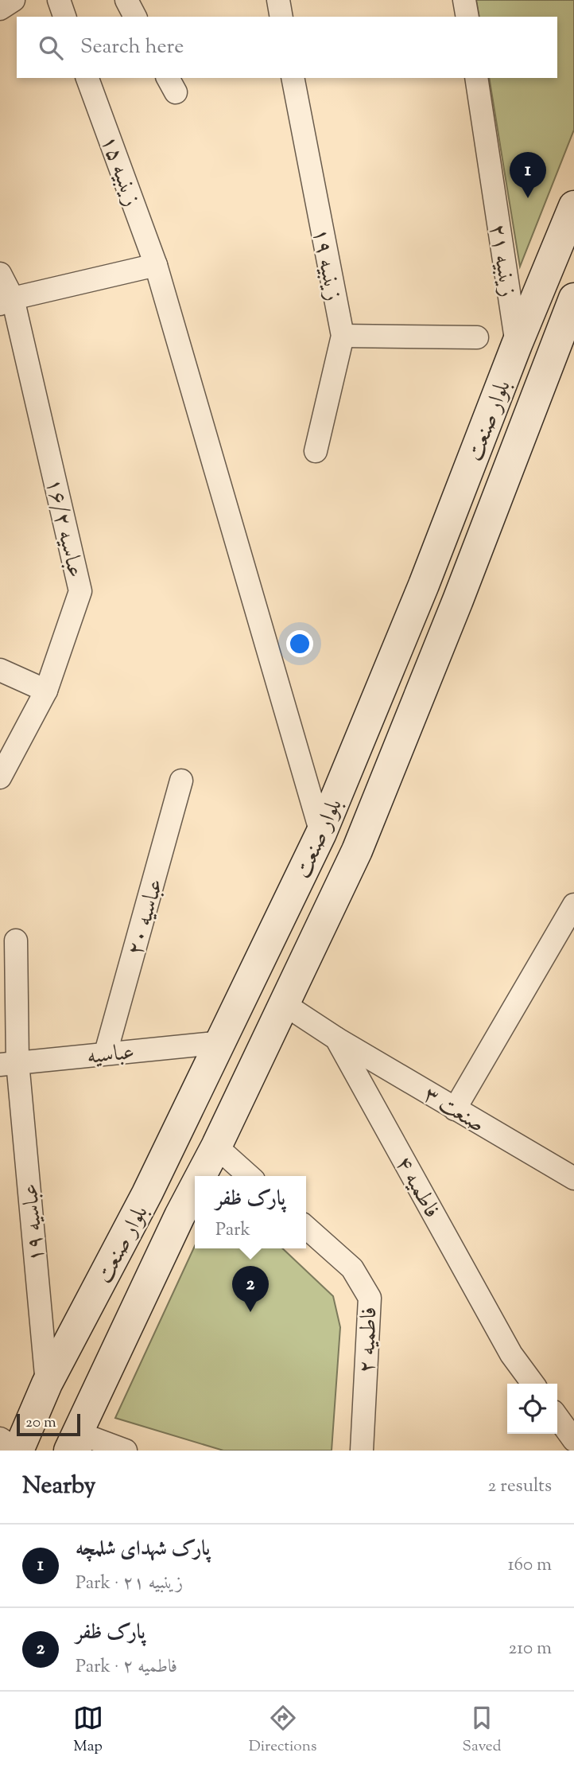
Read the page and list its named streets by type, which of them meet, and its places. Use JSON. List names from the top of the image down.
{
  "streets": {
    "main road": ["بلوار صنعت"],
    "street": [
      "زینبیه ۱۵",
      "زینبیه ۲۱",
      "زینبیه ۱۹",
      "عباسیه ۱۶/۲",
      "عباسیه ۲۰",
      "عباسیه",
      "صنعت ۳",
      "فاطمیه ۴",
      "عباسیه ۱۹",
      "فاطمیه ۲"
    ]
  },
  "crossings": [
    ["زینبیه ۱۵", "بلوار صنعت"],
    ["زینبیه ۲۱", "بلوار صنعت"],
    ["بلوار صنعت", "عباسیه"],
    ["بلوار صنعت", "فاطمیه ۴"],
    ["بلوار صنعت", "عباسیه ۱۹"],
    ["عباسیه ۲۰", "عباسیه"],
    ["عباسیه", "عباسیه ۱۹"],
    ["صنعت ۳", "فاطمیه ۴"]
  ],
  "scale_bar": "20 m",
  "page": {
    "search": "Search here",
    "pins": ["1", "2"],
    "popup": ["پارک ظفر", "Park"],
    "scale": "20 m",
    "heading": ["Nearby", "2 results"],
    "list": [
      {
        "mark": "1",
        "name": "پارک شهدای شلمچه",
        "note": "Park · زینبیه ۲۱",
        "value": "160 m"
      },
      {
        "mark": "2",
        "name": "پارک ظفر",
        "note": "Park · فاطمیه ۲",
        "value": "210 m"
      }
    ],
    "nav": ["Map", "Directions", "Saved"]
  }
}
